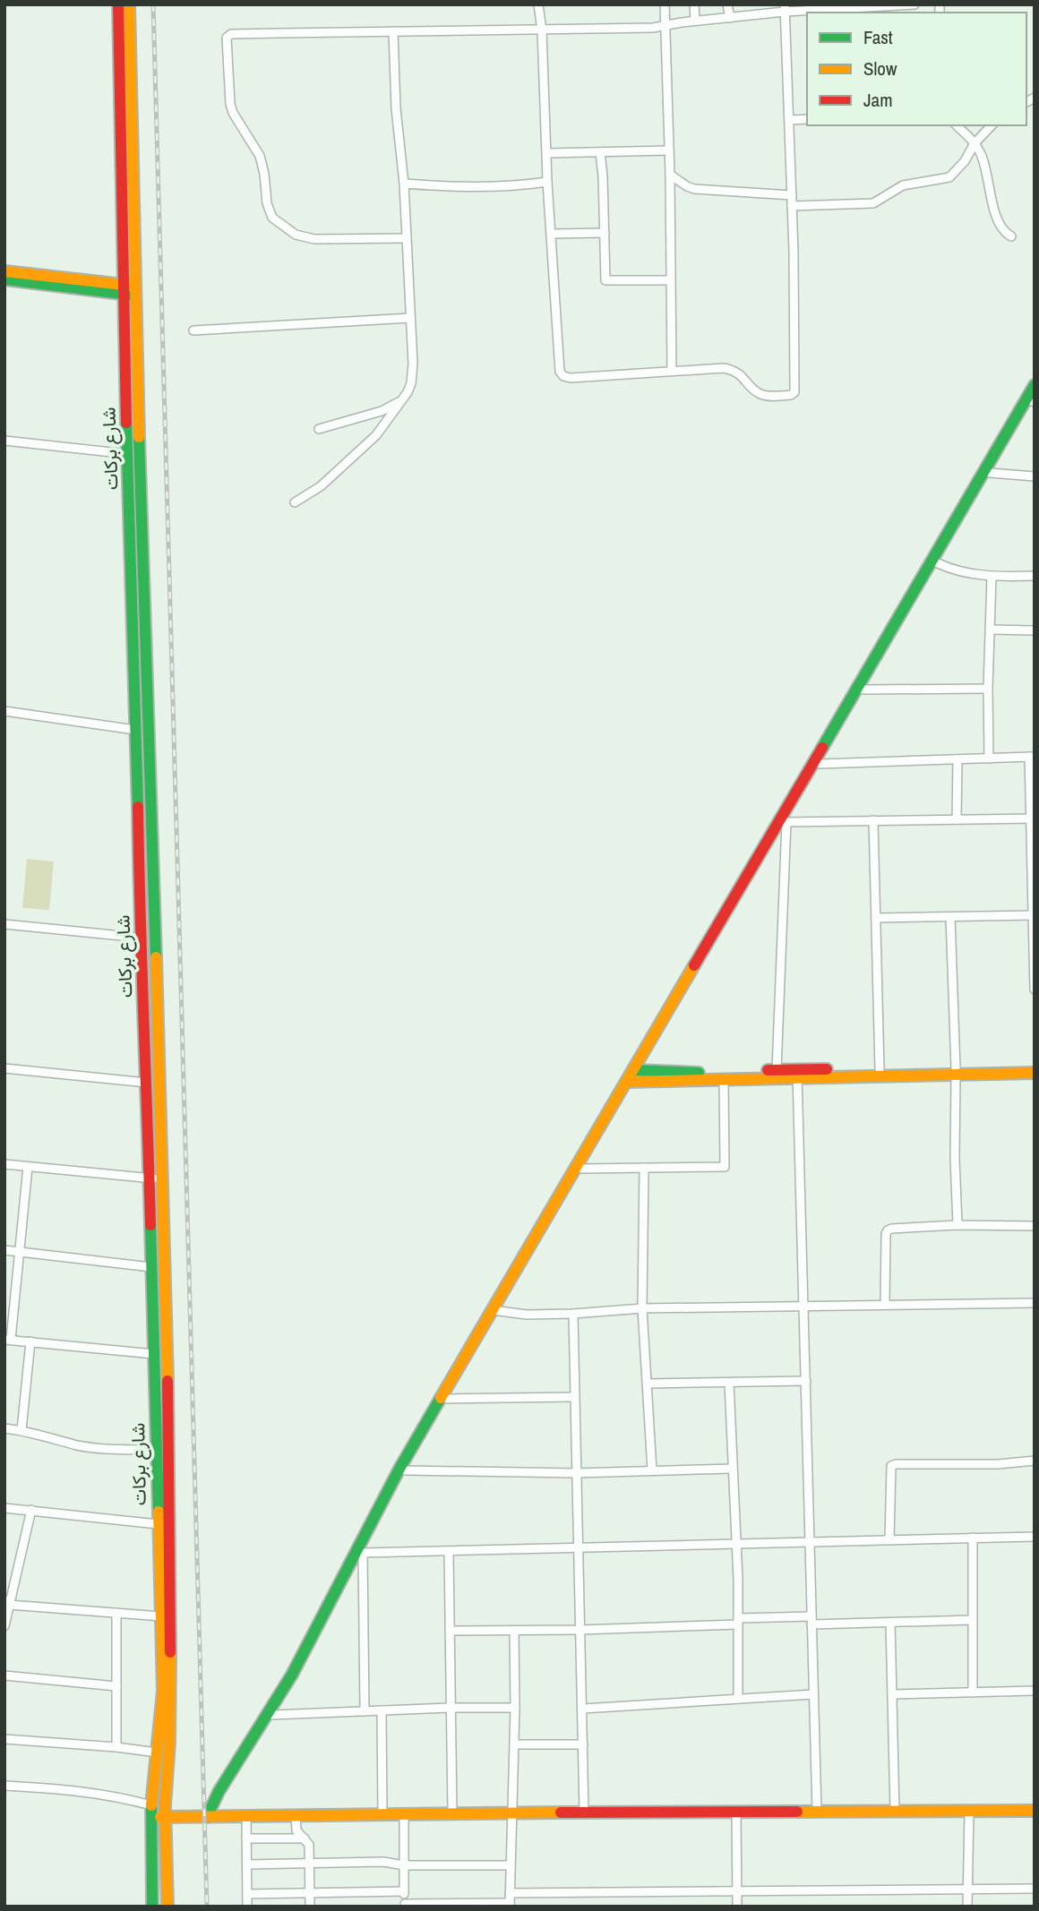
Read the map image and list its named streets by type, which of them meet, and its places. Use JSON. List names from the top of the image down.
{
  "streets": {
    "street": ["شارع بركات"]
  },
  "legend": ["Fast", "Slow", "Jam"]
}
